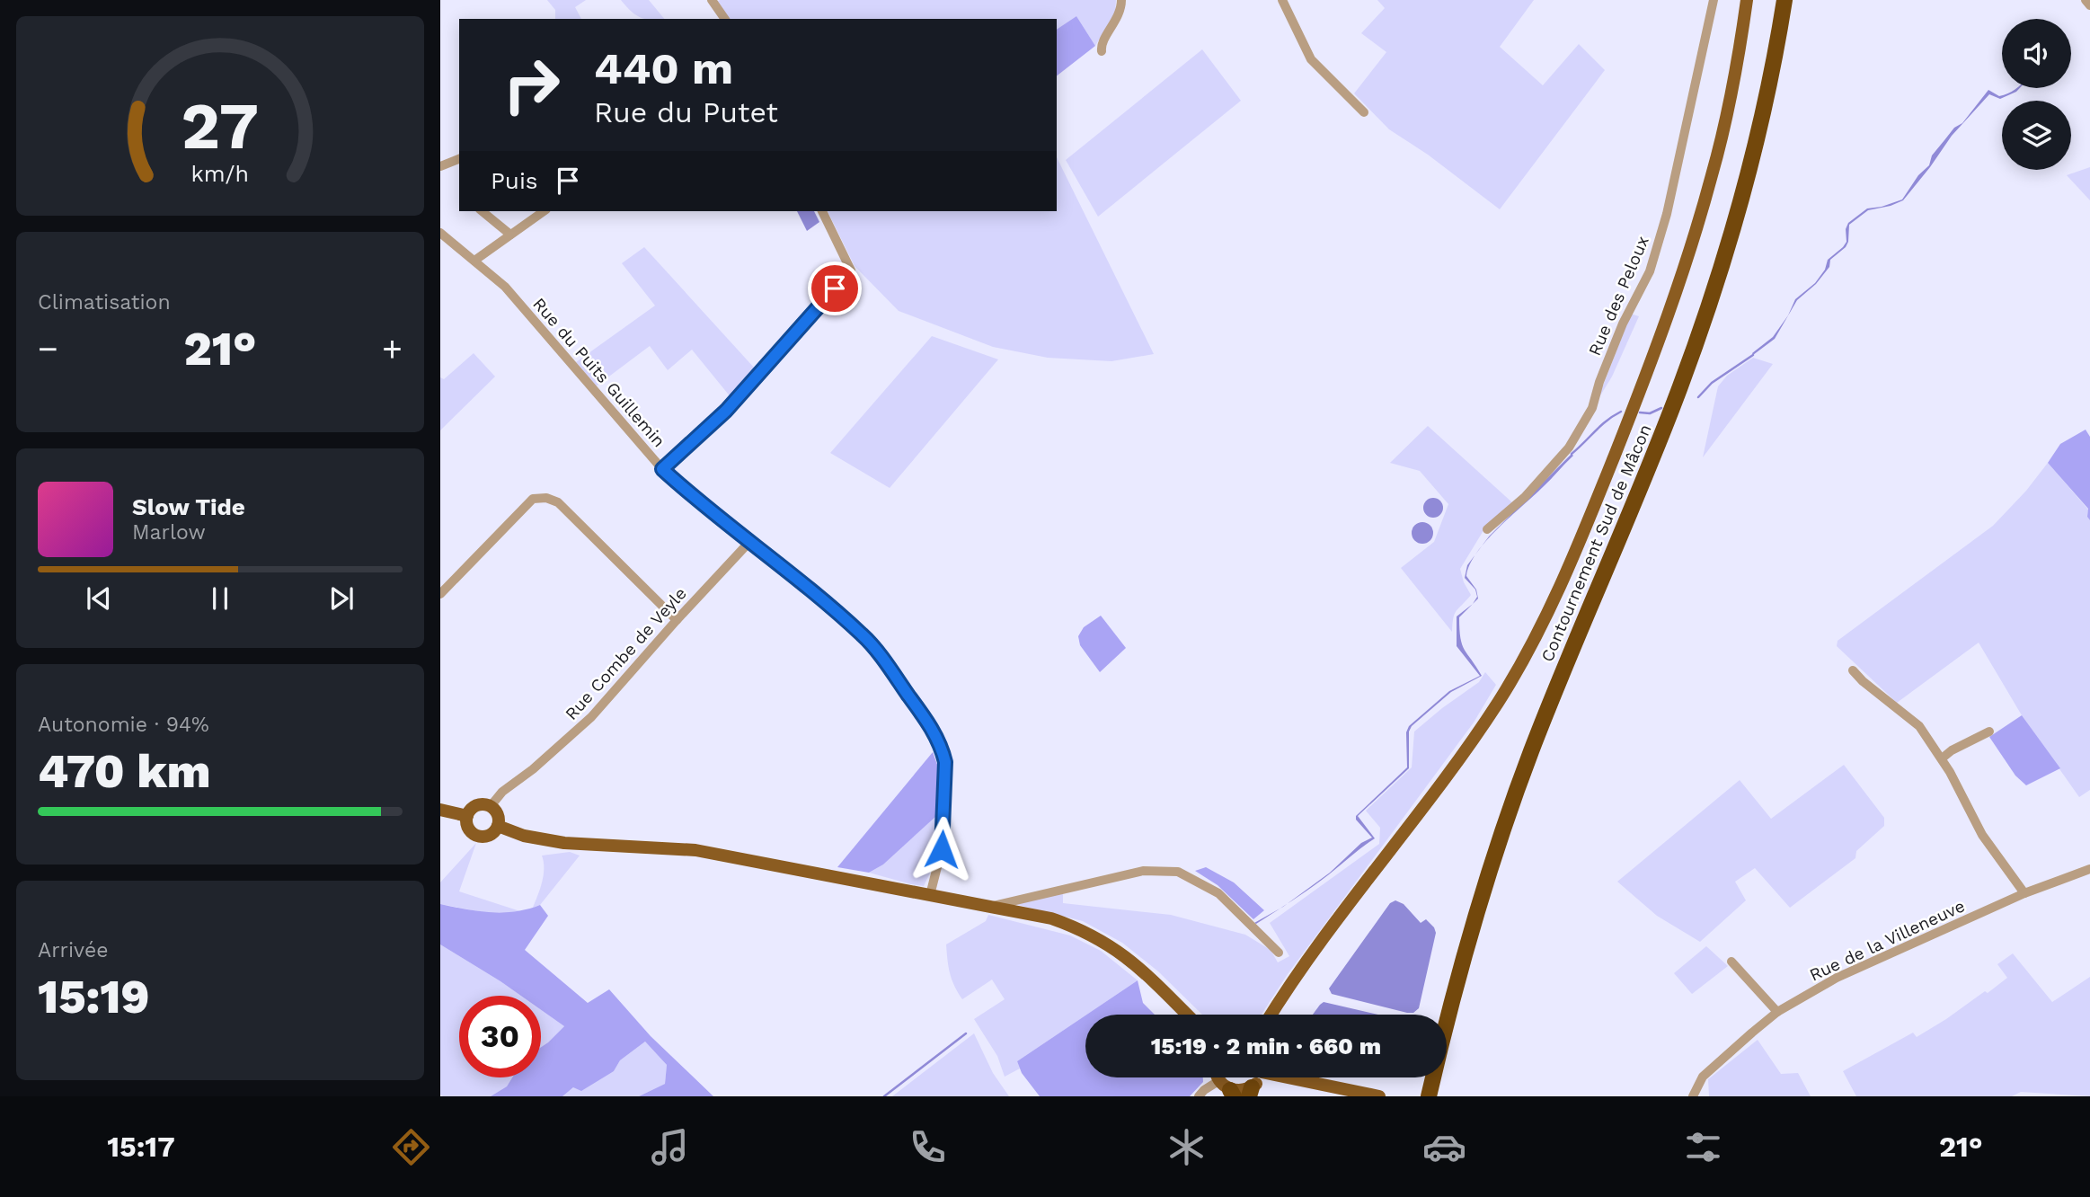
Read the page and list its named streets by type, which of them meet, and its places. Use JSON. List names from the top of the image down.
{
  "streets": {
    "highway": ["Contournement Sud de Mâcon"],
    "street": [
      "Rue des Peloux",
      "Rue du Puits Guillemin",
      "Rue Combe de Veyle",
      "Rue de la Villeneuve"
    ]
  },
  "crossings": [
    ["Rue du Puits Guillemin", "Rue Combe de Veyle"]
  ],
  "page": {
    "turn": ["440 m", "Rue du Putet"],
    "then": "Puis",
    "tile": [
      "Climatisation",
      ["Autonomie · 94%", "470 km"],
      ["Arrivée", "15:19"]
    ],
    "heat": ["−", "21°", "+"],
    "song": ["Slow Tide", "Marlow"],
    "limit": "30",
    "trip": "15:19 · 2 min · 660 m",
    "tabs": ["15:17", "21°"],
    "gauge": ["27", "km/h"]
  }
}
